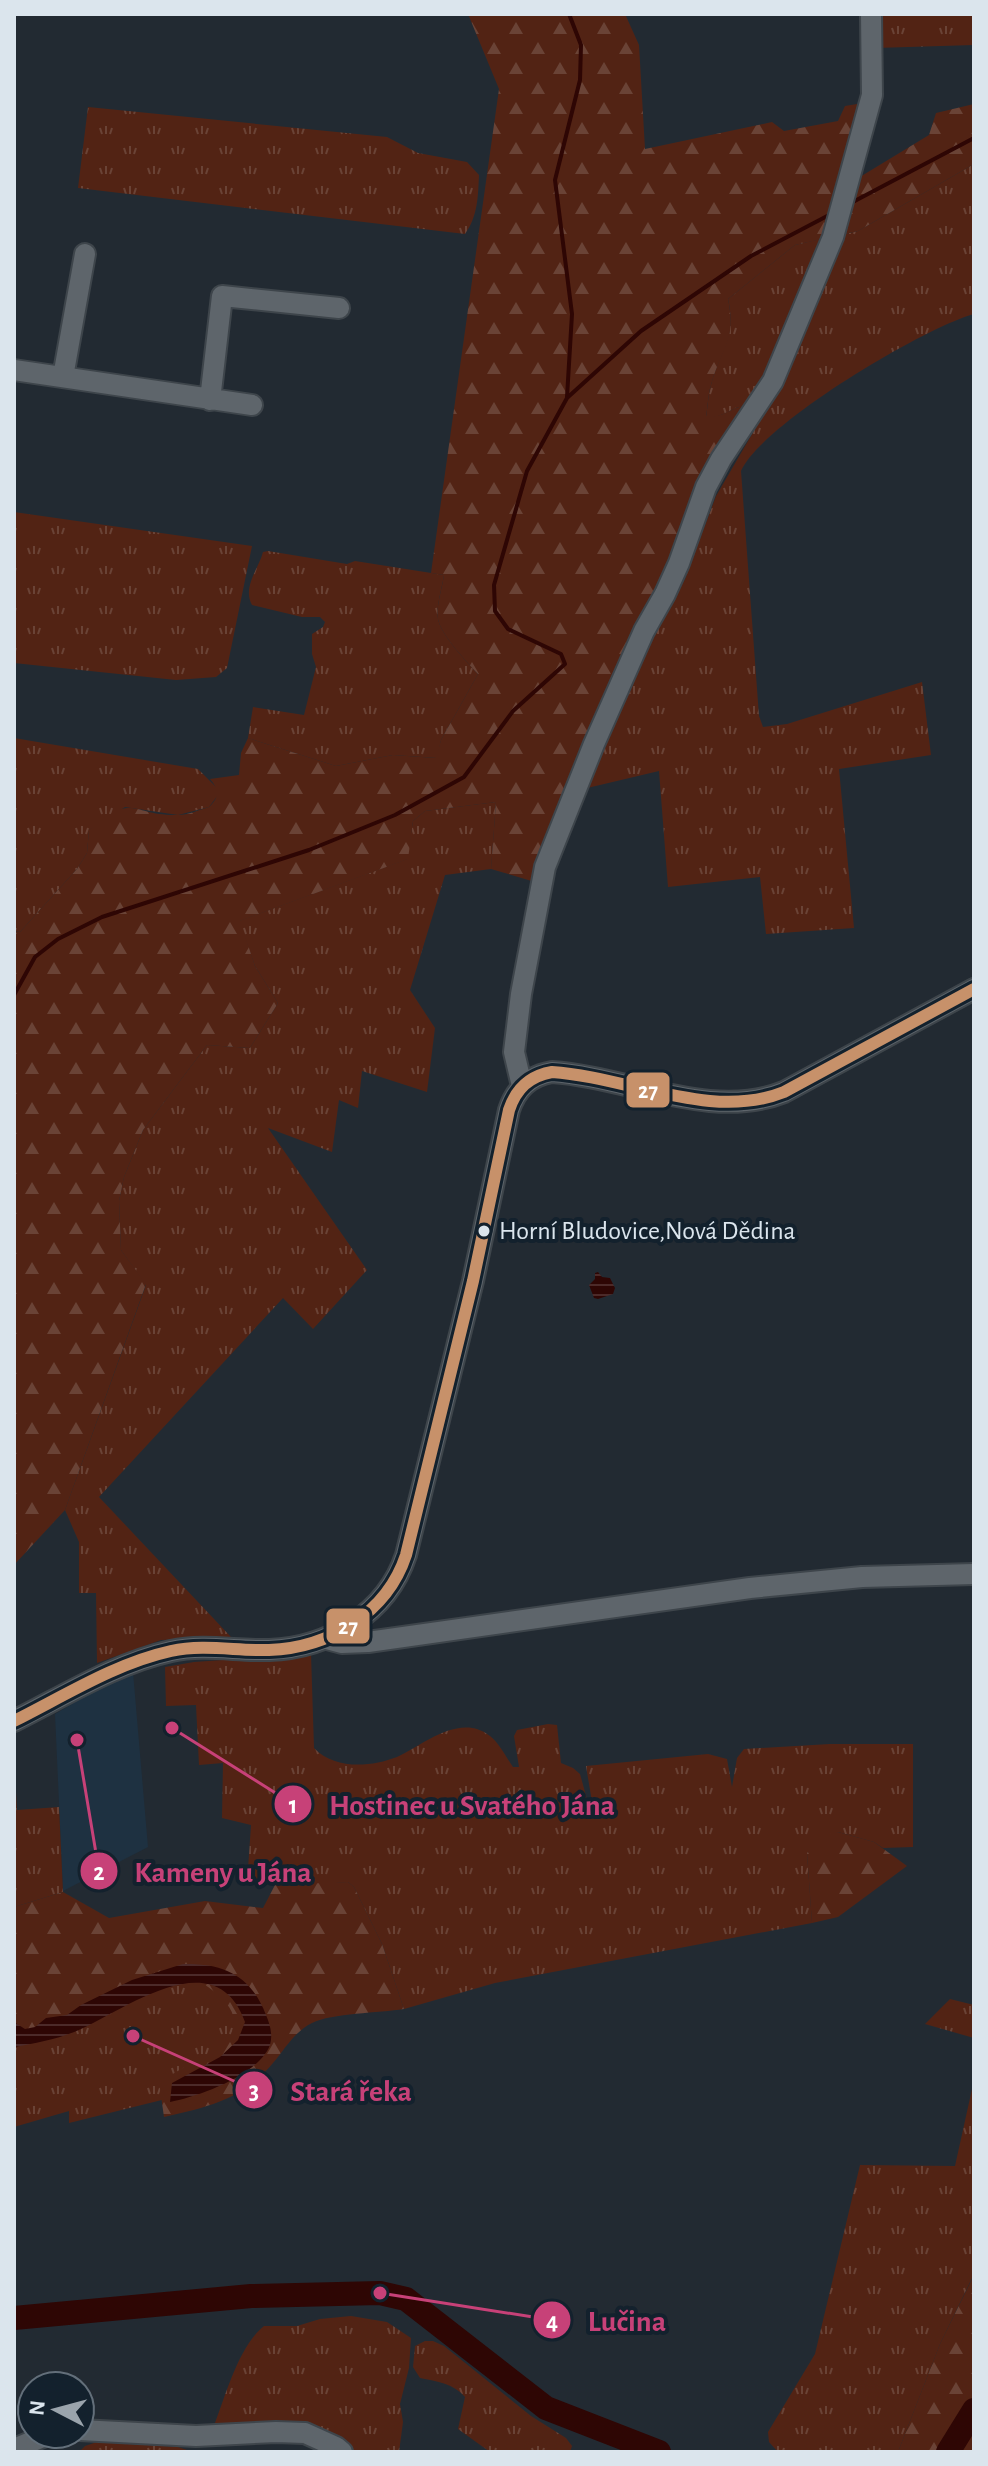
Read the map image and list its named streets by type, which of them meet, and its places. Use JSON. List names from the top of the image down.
{
  "places": [
    "Horní Bludovice,Nová Dědina",
    "Hostinec u Svatého Jána",
    "Kameny u Jána",
    "Stará řeka",
    "Lučina"
  ],
  "lines": ["transit line 27"],
  "north": "left"
}
